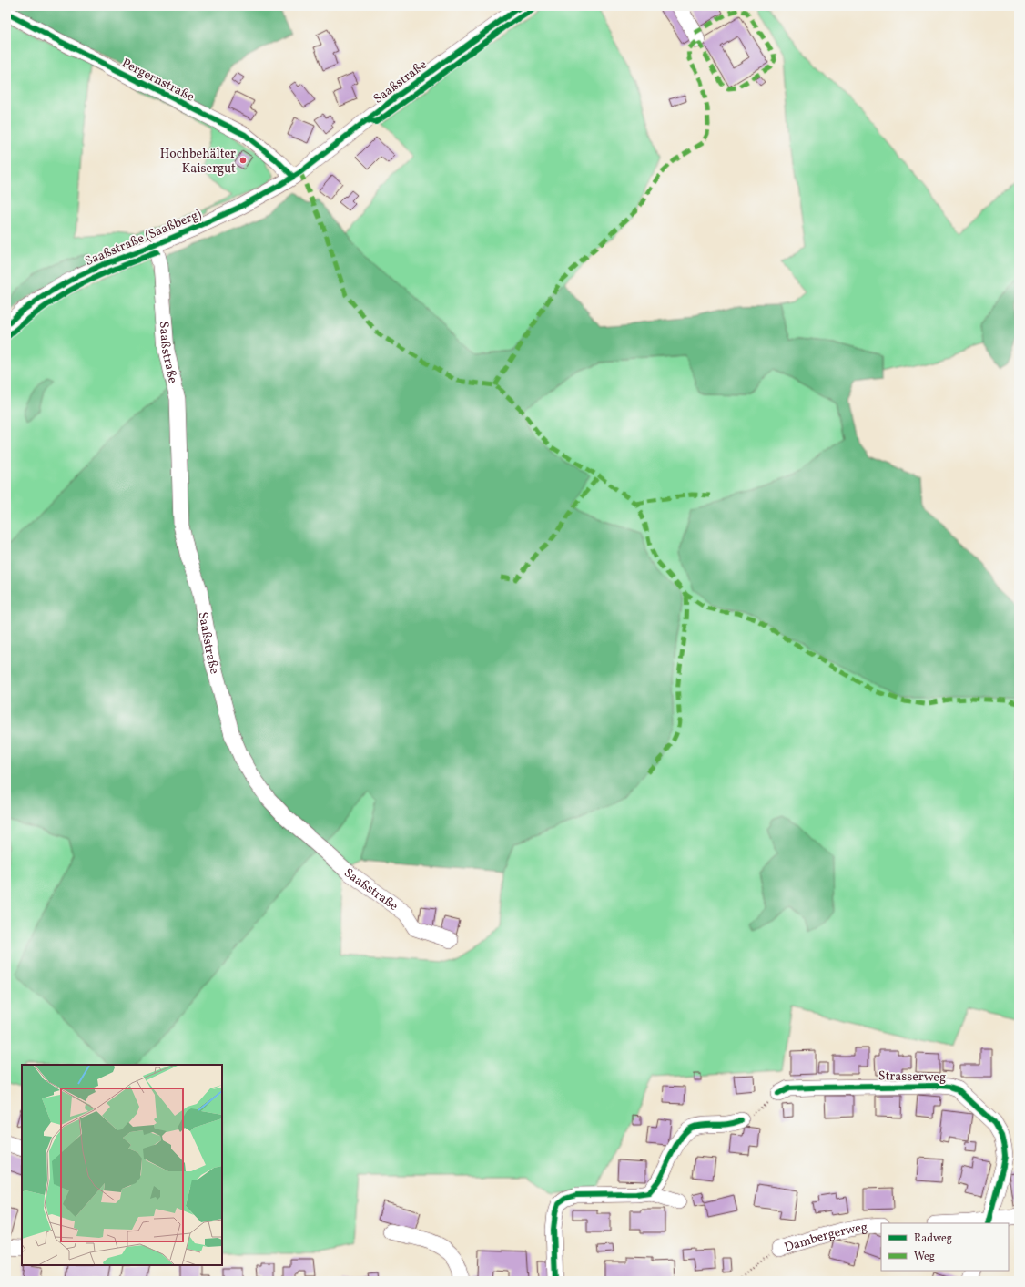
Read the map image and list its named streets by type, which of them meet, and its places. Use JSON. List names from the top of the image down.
{
  "streets": {
    "street": [
      "Pergernstraße",
      "Saaßstraße",
      "Saaßstraße (Saaßberg)",
      "Strasserweg",
      "Dambergerweg"
    ]
  },
  "crossings": [
    ["Pergernstraße", "Saaßstraße"],
    ["Pergernstraße", "Saaßstraße (Saaßberg)"],
    ["Saaßstraße", "Saaßstraße (Saaßberg)"]
  ],
  "places": ["Hochbehälter Kaisergut"],
  "legend": ["Radweg", "Weg"]
}
